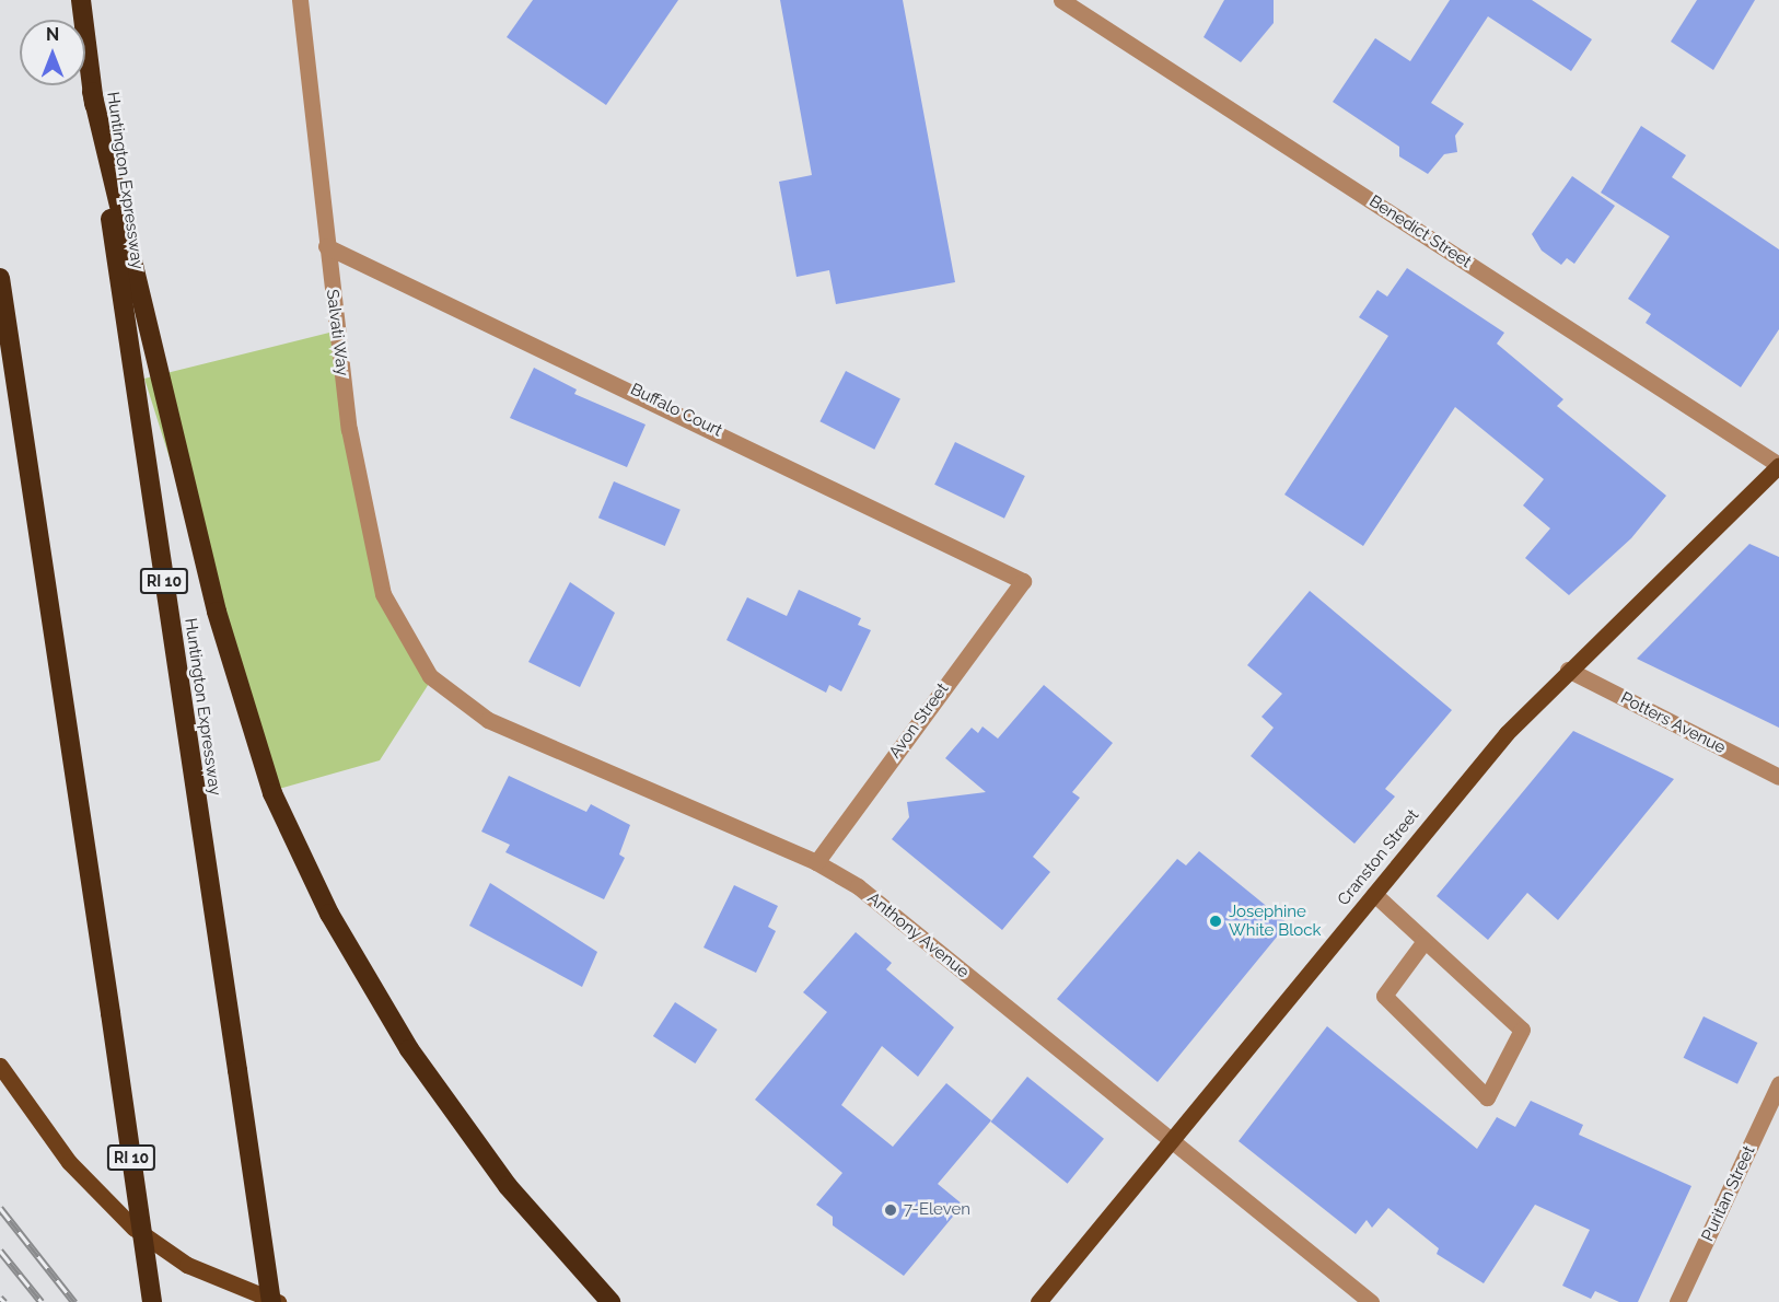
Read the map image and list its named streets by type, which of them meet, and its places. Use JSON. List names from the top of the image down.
{
  "streets": {
    "highway": ["Huntington Expressway", "RI 10"],
    "main road": ["Cranston Street"],
    "street": [
      "Benedict Street",
      "Salvati Way",
      "Buffalo Court",
      "Avon Street",
      "Potters Avenue",
      "Anthony Avenue",
      "Puritan Street"
    ]
  },
  "crossings": [
    ["Benedict Street", "Cranston Street"],
    ["Salvati Way", "Buffalo Court"],
    ["Salvati Way", "Anthony Avenue"],
    ["Buffalo Court", "Avon Street"],
    ["Avon Street", "Anthony Avenue"],
    ["Potters Avenue", "Cranston Street"],
    ["Cranston Street", "Anthony Avenue"]
  ],
  "places": ["Josephine White Block", "7-Eleven"],
  "north": "top"
}
